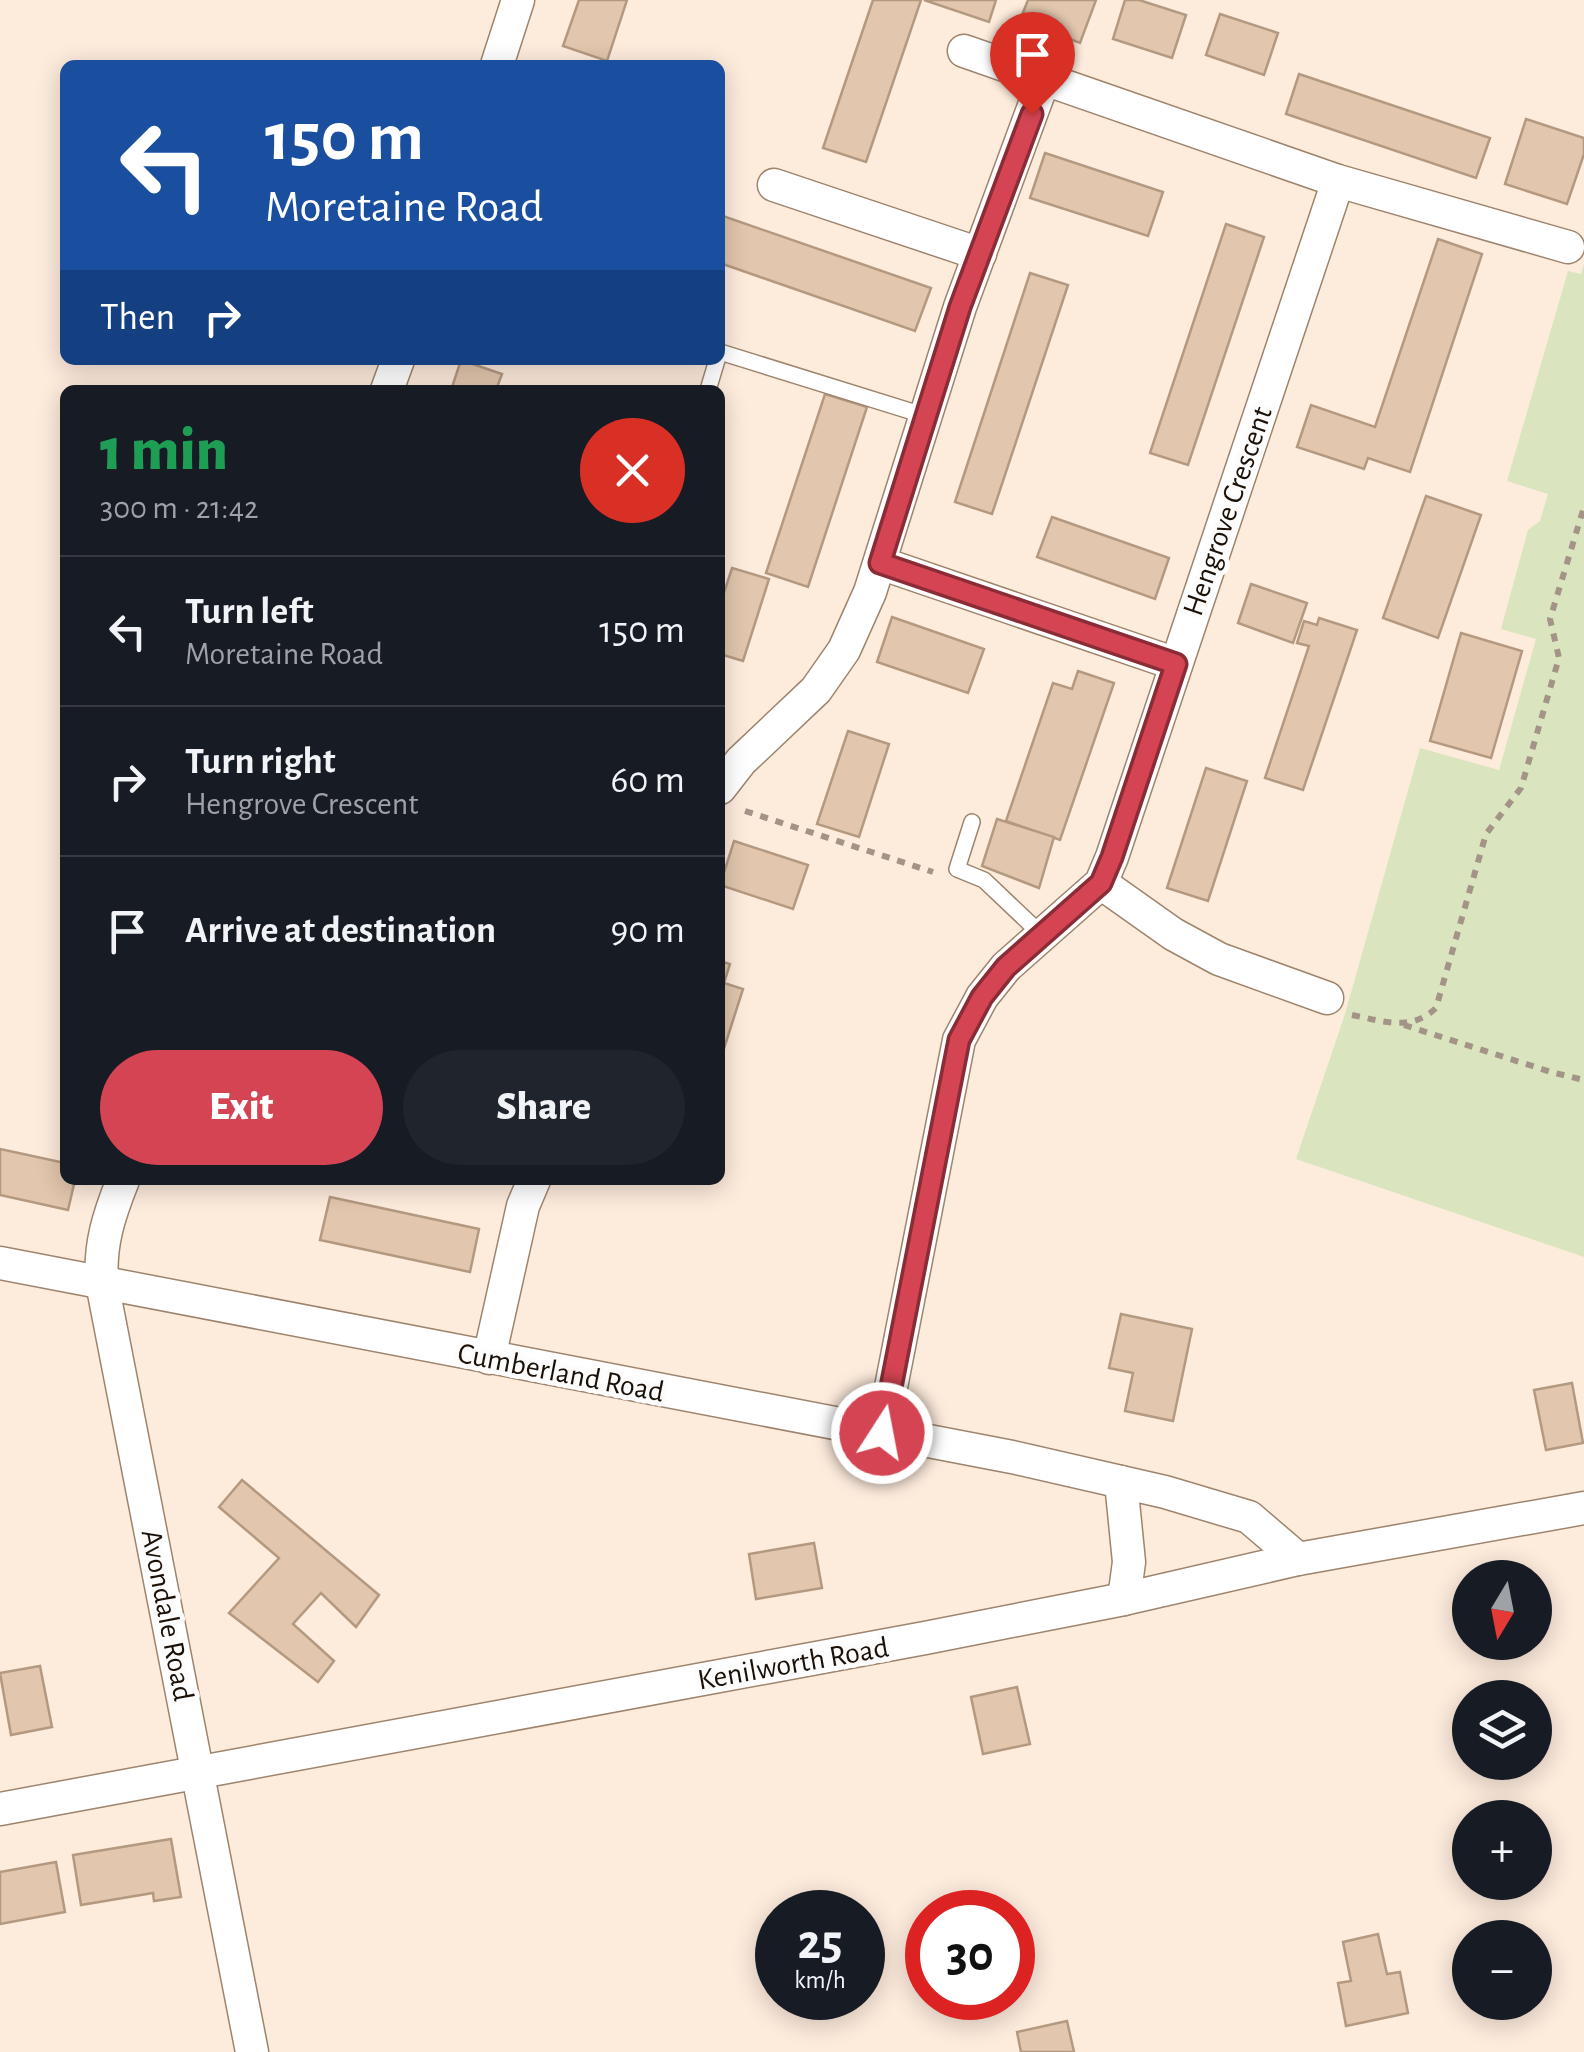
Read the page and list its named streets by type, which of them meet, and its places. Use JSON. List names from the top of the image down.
{
  "streets": {
    "street": [
      "Hengrove Crescent",
      "Cumberland Road",
      "Avondale Road",
      "Kenilworth Road"
    ]
  },
  "crossings": [
    ["Hengrove Crescent", "Cumberland Road"],
    ["Cumberland Road", "Avondale Road"],
    ["Cumberland Road", "Kenilworth Road"],
    ["Avondale Road", "Kenilworth Road"]
  ],
  "north": "bottom",
  "page": {
    "turn": ["150 m", "Moretaine Road"],
    "then": "Then",
    "heading": ["1 min", "300 m · 21:42"],
    "list": [
      {
        "name": "Turn left",
        "note": "Moretaine Road",
        "value": "150 m"
      },
      {
        "name": "Turn right",
        "note": "Hengrove Crescent",
        "value": "60 m"
      },
      {
        "name": "Arrive at destination",
        "value": "90 m"
      }
    ],
    "buttons": ["Exit", "Share"],
    "map_buttons": ["+", "−"],
    "speed": "25 km/h",
    "limit": "30"
  }
}
